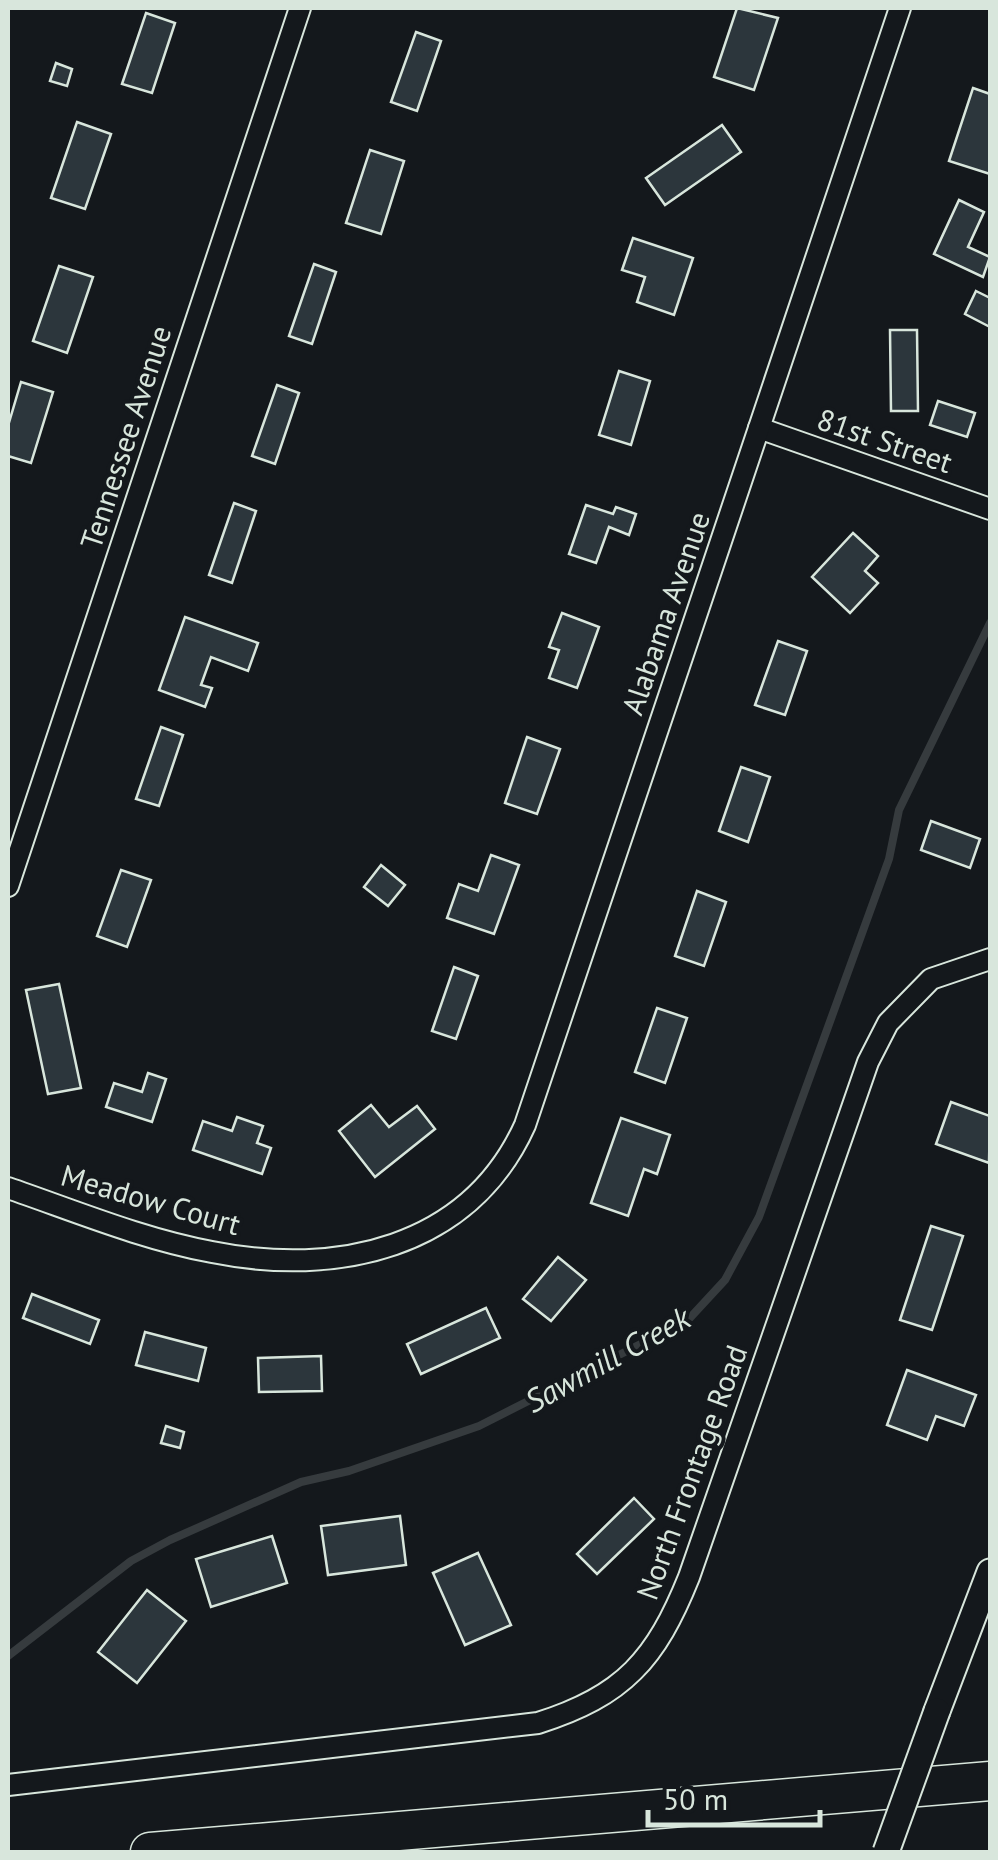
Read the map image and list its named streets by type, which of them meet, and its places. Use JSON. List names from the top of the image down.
{
  "streets": {
    "street": [
      "Tennessee Avenue",
      "81st Street",
      "Alabama Avenue",
      "Meadow Court",
      "North Frontage Road"
    ]
  },
  "crossings": [
    ["81st Street", "Alabama Avenue"],
    ["Alabama Avenue", "Meadow Court"]
  ],
  "water": ["Sawmill Creek"],
  "scale_bar": "50 m"
}
